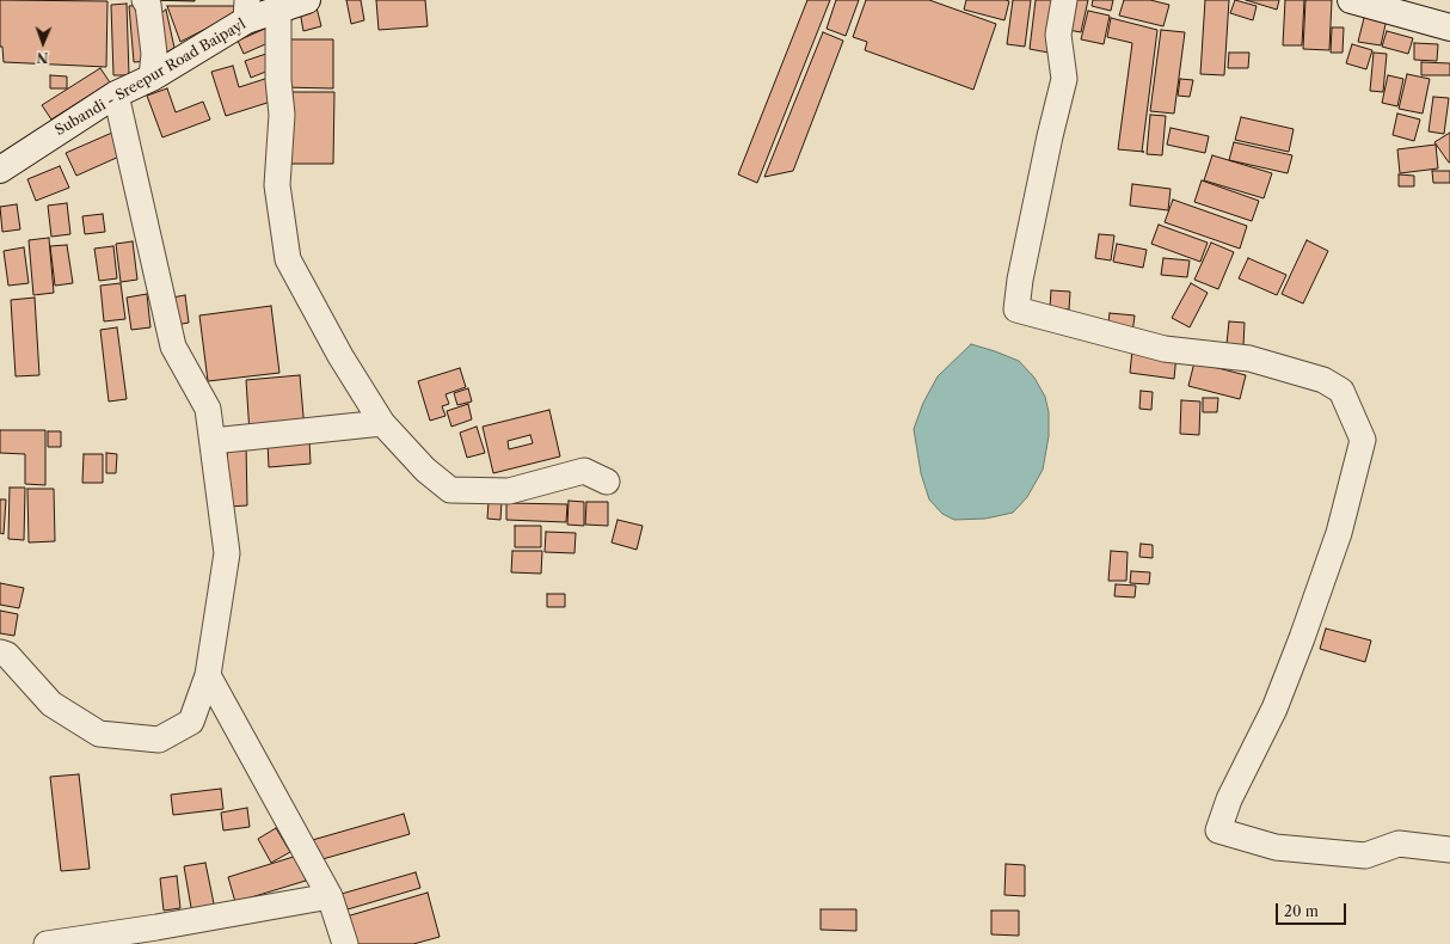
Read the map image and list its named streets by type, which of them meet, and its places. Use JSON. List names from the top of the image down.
{
  "streets": {
    "street": ["Subandi - Sreepur Road Baipayl"]
  },
  "scale_bar": "20 m",
  "north": "bottom"
}
